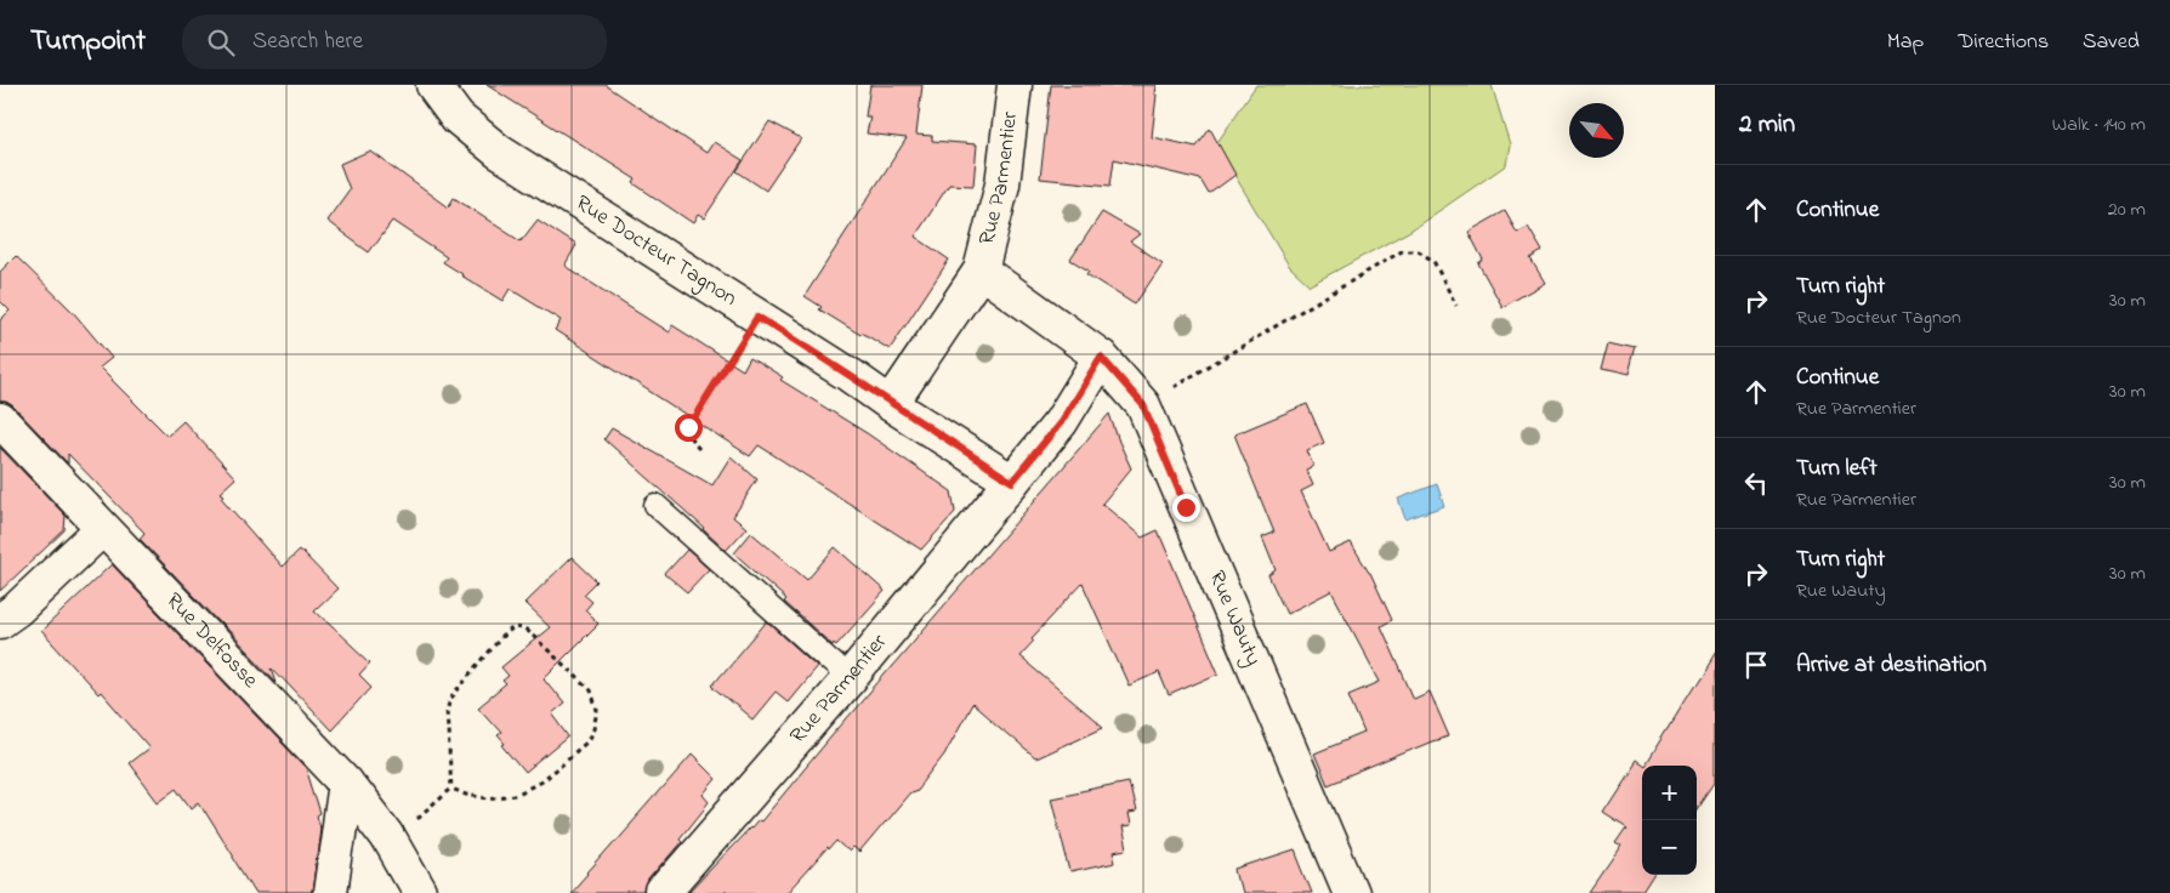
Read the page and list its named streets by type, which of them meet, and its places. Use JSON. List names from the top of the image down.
{
  "streets": {
    "street": [
      "Rue Parmentier",
      "Rue Docteur Tagnon",
      "Rue Wauty",
      "Rue Delfosse"
    ]
  },
  "crossings": [
    ["Rue Parmentier", "Rue Docteur Tagnon"],
    ["Rue Parmentier", "Rue Wauty"]
  ],
  "north": "bottom right",
  "page": {
    "header": "Turnpoint",
    "search": "Search here",
    "nav": ["Map", "Directions", "Saved"],
    "heading": ["2 min", "Walk · 140 m"],
    "list": [
      ["Continue", "20 m"],
      ["Turn right", "Rue Docteur Tagnon", "30 m"],
      ["Continue", "Rue Parmentier", "30 m"],
      ["Turn left", "Rue Parmentier", "30 m"],
      ["Turn right", "Rue Wauty", "30 m"],
      "Arrive at destination"
    ],
    "map_buttons": ["+", "−"]
  }
}
